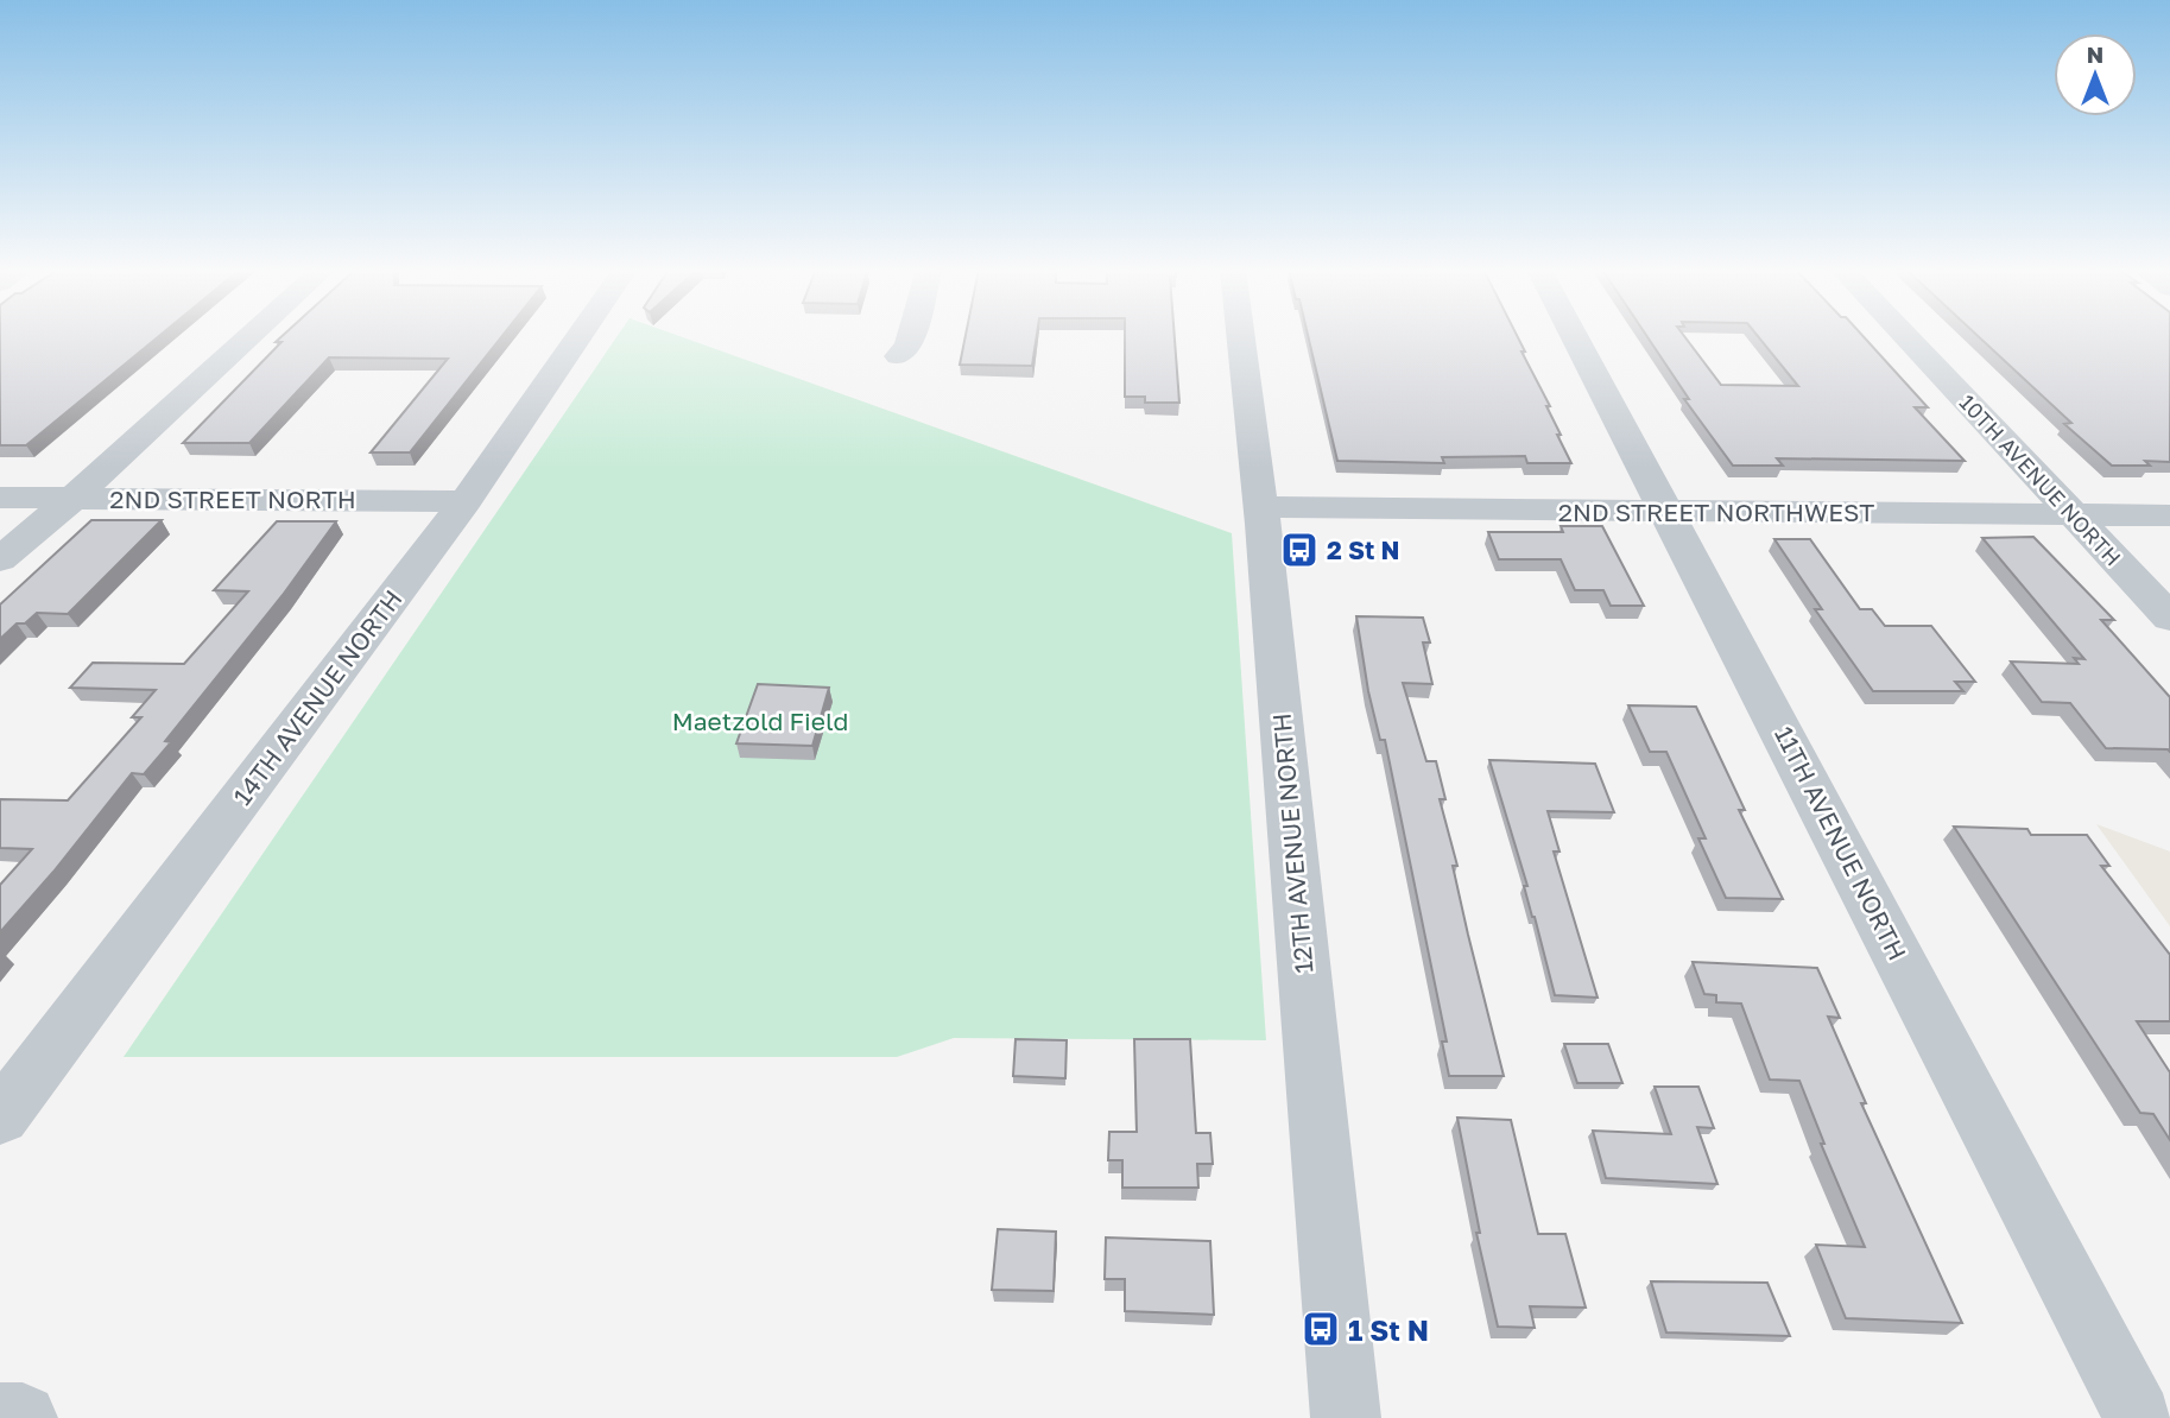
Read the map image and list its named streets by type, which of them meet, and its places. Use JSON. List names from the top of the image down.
{
  "streets": {
    "street": [
      "10TH AVENUE NORTH",
      "2ND STREET NORTH",
      "2ND STREET NORTHWEST",
      "14TH AVENUE NORTH",
      "12TH AVENUE NORTH",
      "11TH AVENUE NORTH"
    ]
  },
  "crossings": [
    ["10TH AVENUE NORTH", "2ND STREET NORTHWEST"],
    ["2ND STREET NORTH", "14TH AVENUE NORTH"],
    ["2ND STREET NORTHWEST", "12TH AVENUE NORTH"],
    ["2ND STREET NORTHWEST", "11TH AVENUE NORTH"]
  ],
  "parks": ["Maetzold Field"],
  "places": {
    "bus stop": ["2 St N", "1 St N"]
  },
  "north": "top"
}
